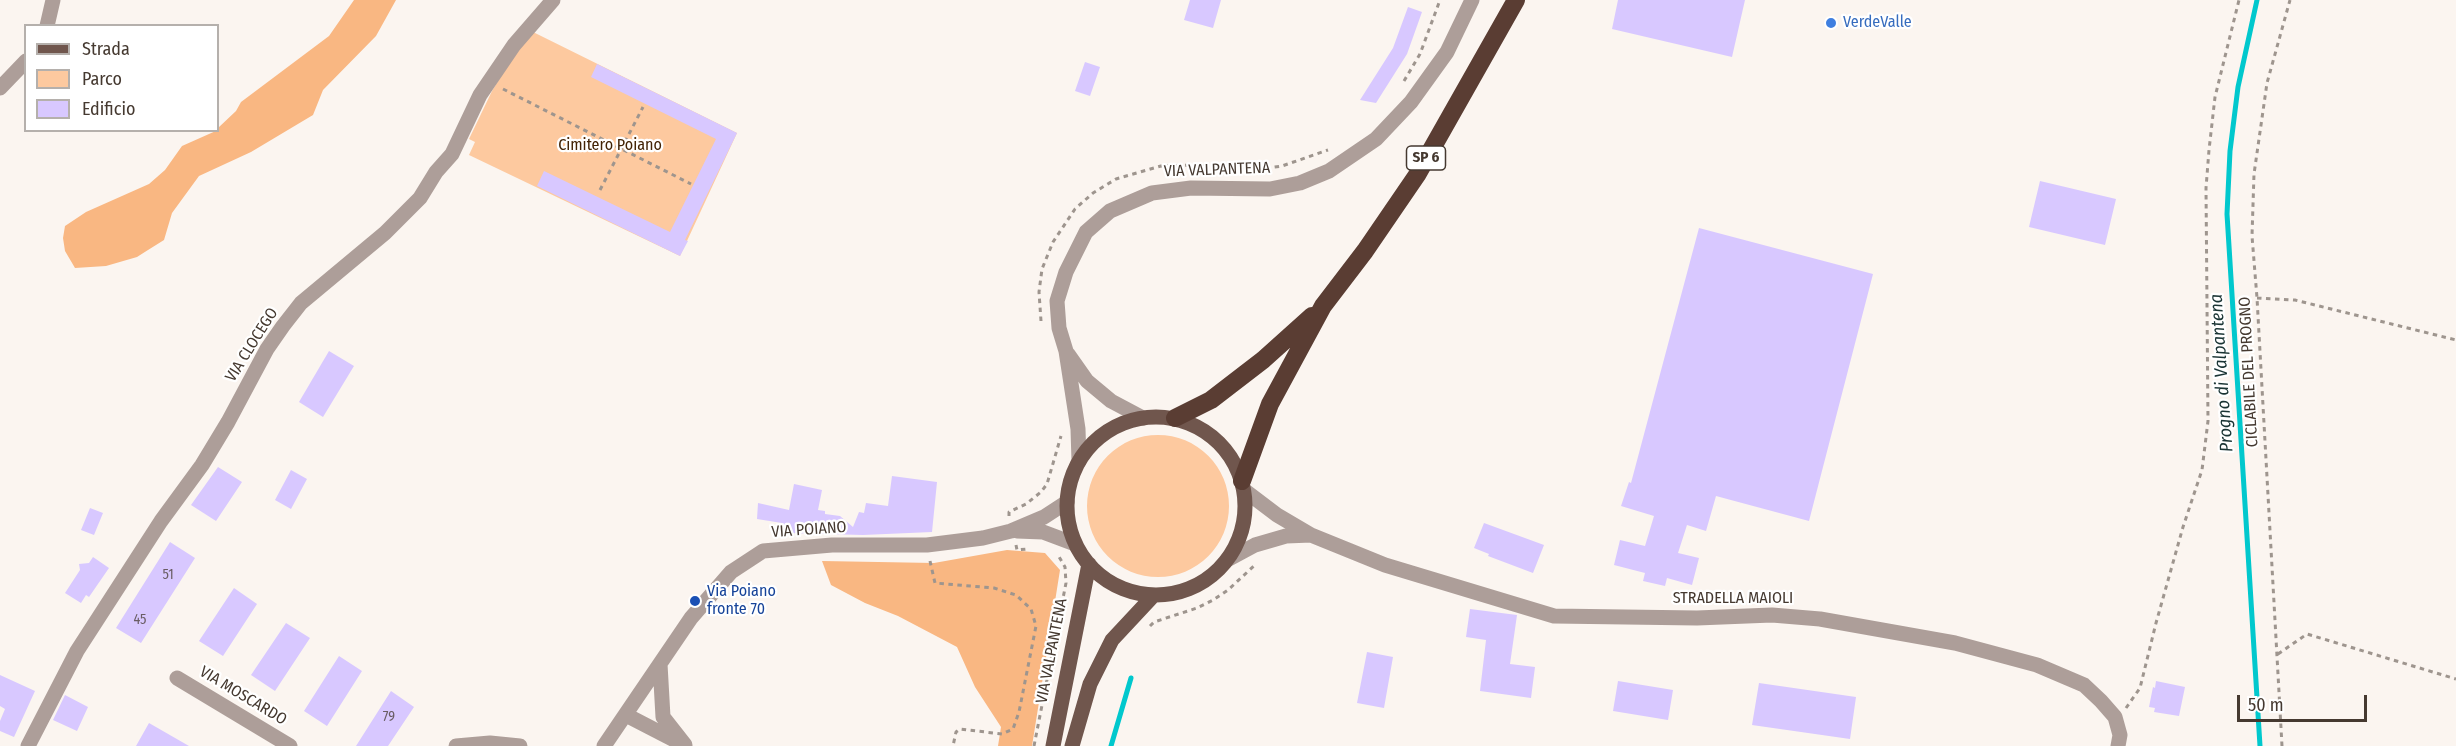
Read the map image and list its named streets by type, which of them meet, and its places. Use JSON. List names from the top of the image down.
{
  "streets": {
    "highway": ["SP 6", "VIA VALPANTENA"],
    "street": [
      "VIA CLOCEGO",
      "VIA POIANO",
      "STRADELLA MAIOLI",
      "VIA MOSCARDO"
    ],
    "path": ["CICLABILE DEL PROGNO"]
  },
  "crossings": [
    ["SP 6", "VIA VALPANTENA"],
    ["VIA VALPANTENA", "VIA POIANO"],
    ["VIA VALPANTENA", "STRADELLA MAIOLI"],
    ["VIA POIANO", "STRADELLA MAIOLI"]
  ],
  "water": ["Progno di Valpantena"],
  "parks": ["Cimitero Poiano"],
  "places": ["VerdeValle", "Via Poiano fronte 70"],
  "house_numbers": ["51", "45", "79"],
  "legend": ["Strada", "Parco", "Edificio"],
  "scale_bar": "50 m"
}
